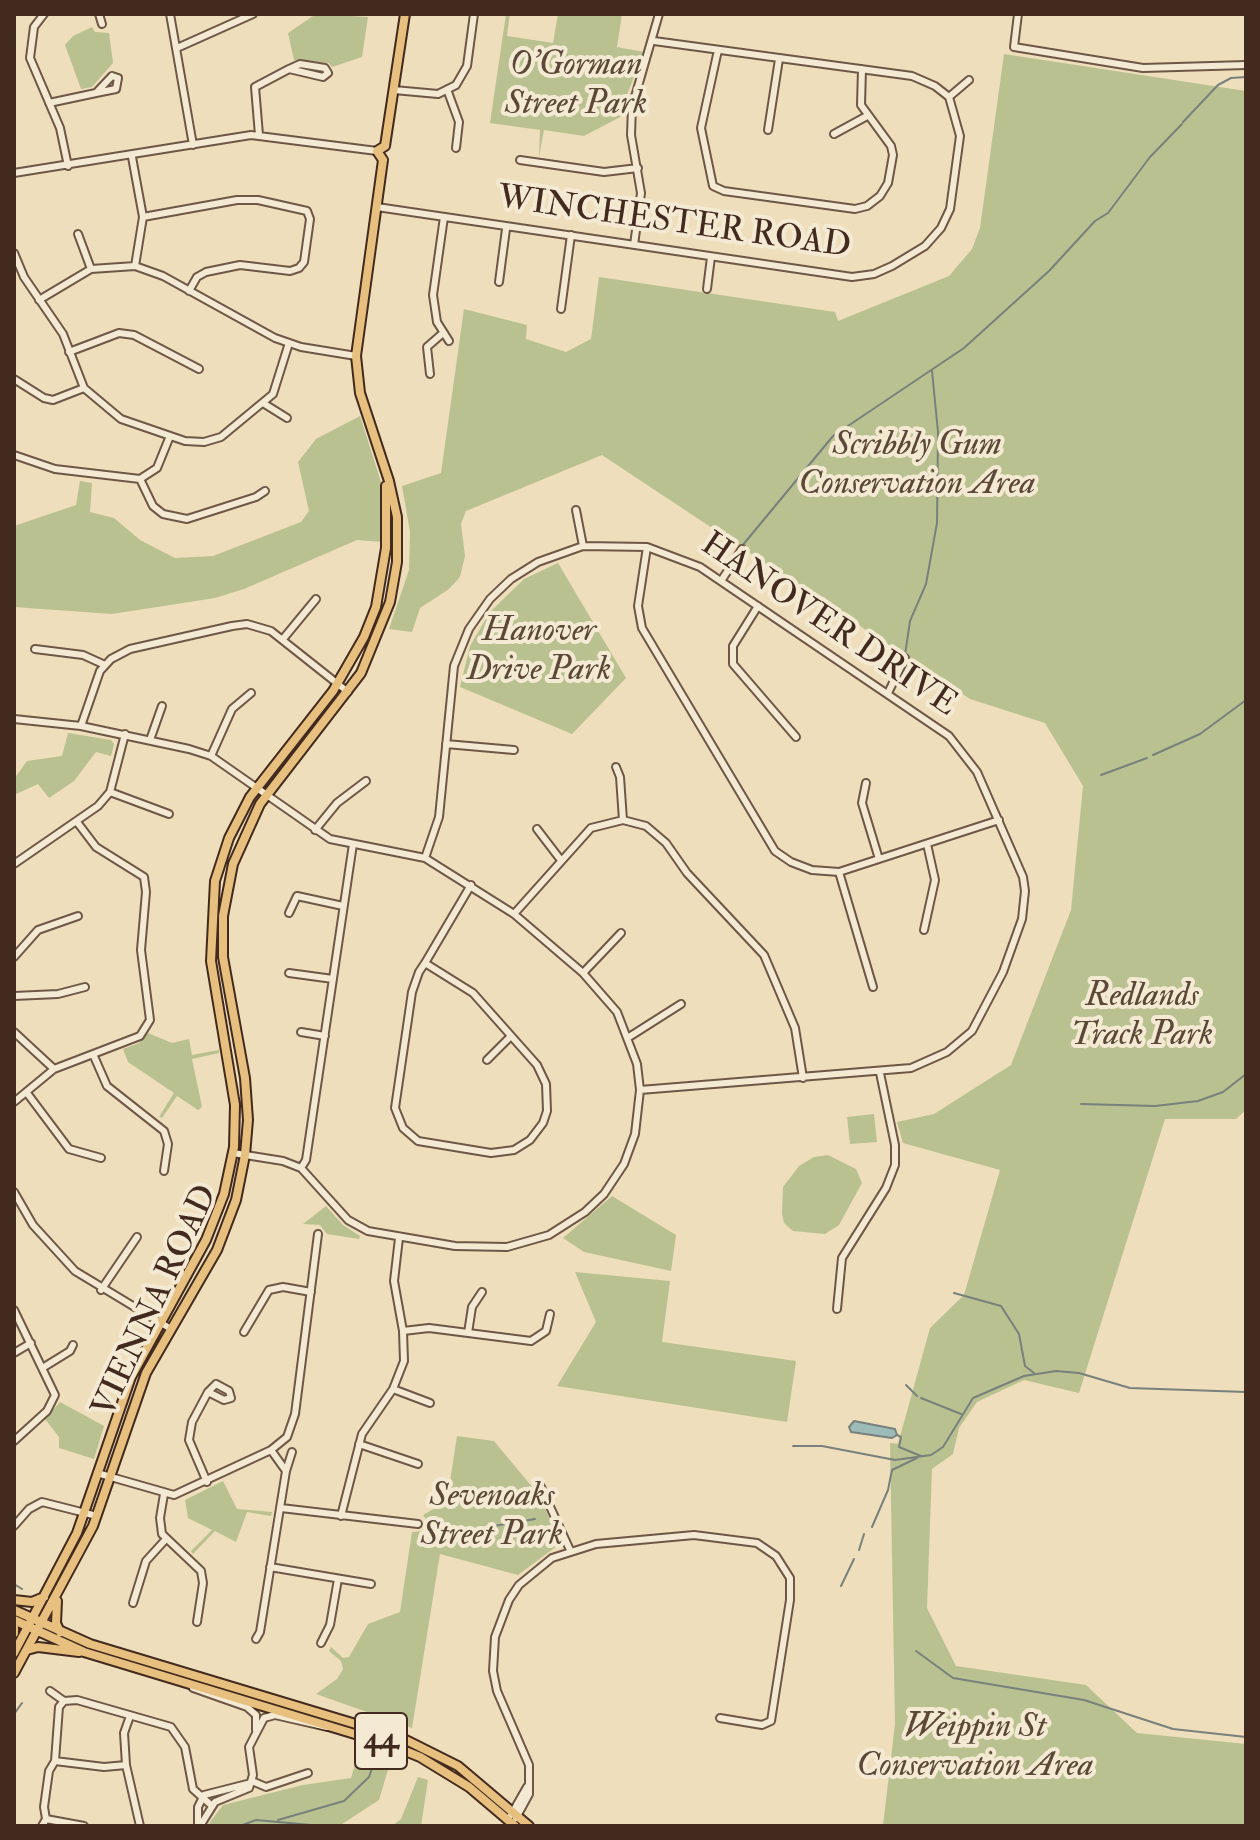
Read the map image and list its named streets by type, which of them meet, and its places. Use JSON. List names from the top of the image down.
{
  "streets": {
    "main road": ["VIENNA ROAD", "44"],
    "street": ["WINCHESTER ROAD", "HANOVER DRIVE"]
  },
  "crossings": [
    ["WINCHESTER ROAD", "VIENNA ROAD"],
    ["VIENNA ROAD", "44"]
  ],
  "parks": [
    "O'Gorman Street Park",
    "Scribbly Gum Conservation Area",
    "Hanover Drive Park",
    "Redlands Track Park",
    "Sevenoaks Street Park",
    "Weippin St Conservation Area"
  ]
}
